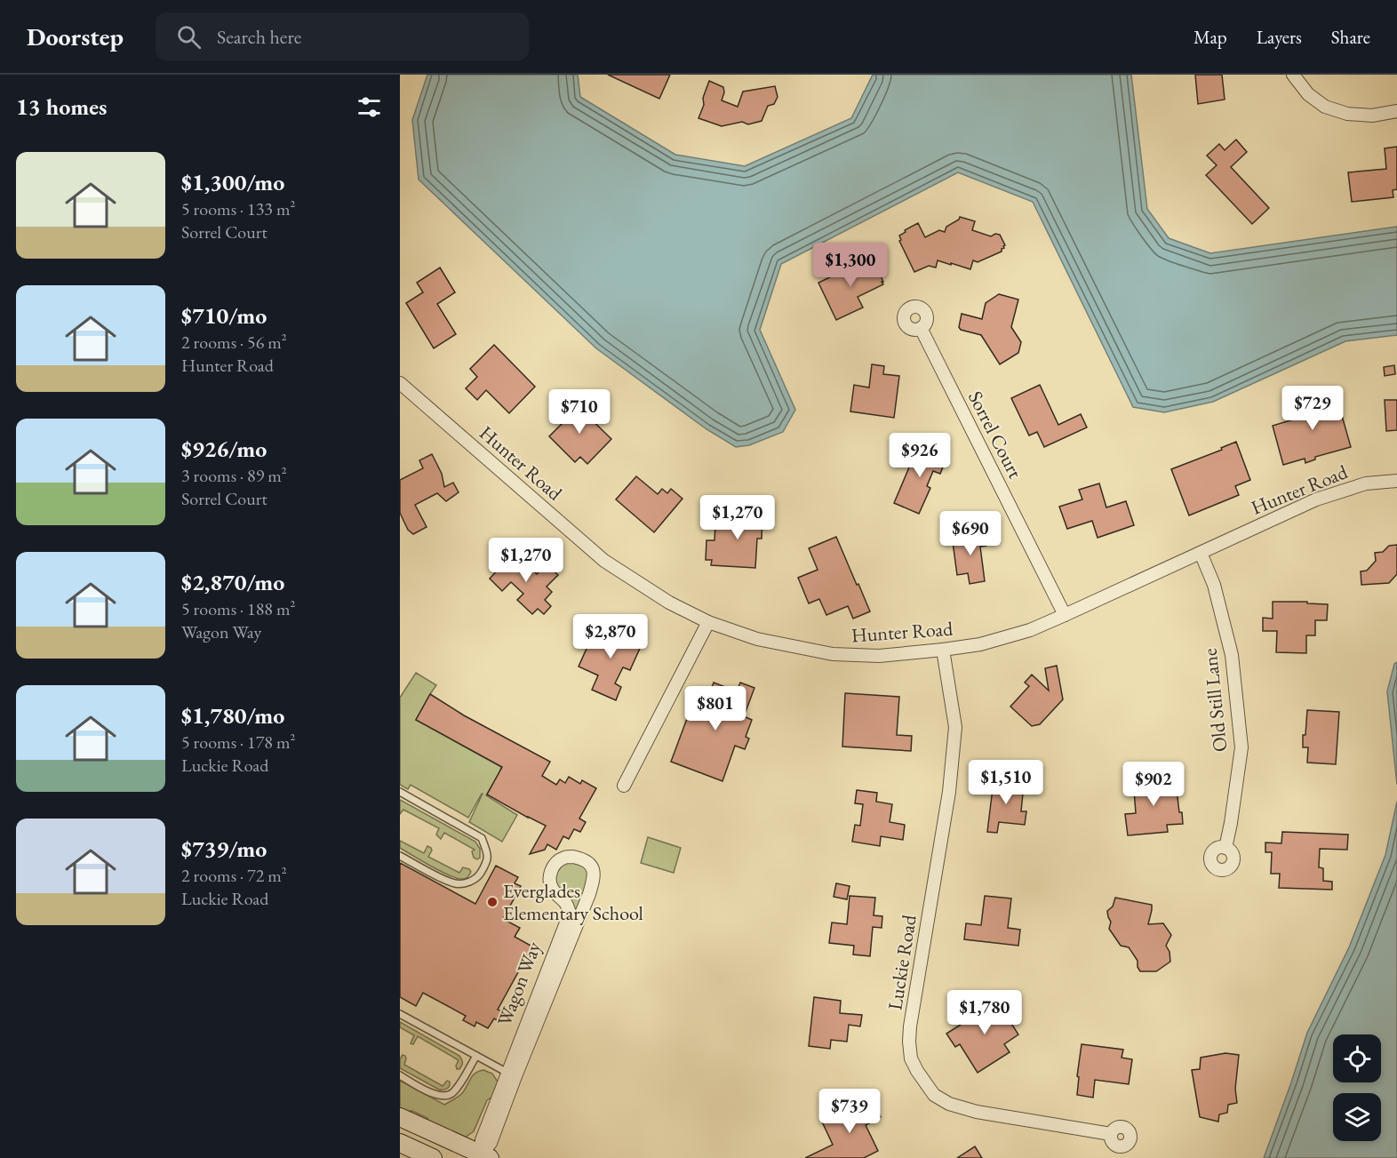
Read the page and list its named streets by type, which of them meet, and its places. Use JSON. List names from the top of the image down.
{
  "streets": {
    "street": [
      "Sorrel Court",
      "Hunter Road",
      "Old Still Lane",
      "Luckie Road",
      "Wagon Way"
    ]
  },
  "crossings": [
    ["Sorrel Court", "Hunter Road"],
    ["Hunter Road", "Old Still Lane"],
    ["Hunter Road", "Luckie Road"]
  ],
  "places": ["Everglades Elementary School"],
  "page": {
    "header": "Doorstep",
    "search": "Search here",
    "nav": ["Map", "Layers", "Share"],
    "heading": "13 homes",
    "list": [
      {
        "name": "$1,300/mo",
        "note": "5 rooms · 133 m² · Sorrel Court"
      },
      {
        "name": "$710/mo",
        "note": "2 rooms · 56 m² · Hunter Road"
      },
      {
        "name": "$926/mo",
        "note": "3 rooms · 89 m² · Sorrel Court"
      },
      {
        "name": "$2,870/mo",
        "note": "5 rooms · 188 m² · Wagon Way"
      },
      {
        "name": "$1,780/mo",
        "note": "5 rooms · 178 m² · Luckie Road"
      },
      {
        "name": "$739/mo",
        "note": "2 rooms · 72 m² · Luckie Road"
      }
    ],
    "price": [
      "$1,300",
      "$729",
      "$710",
      "$926",
      "$1,270",
      "$690",
      "$1,270",
      "$2,870",
      "$801",
      "$1,510",
      "$902",
      "$1,780",
      "$739"
    ]
  }
}
